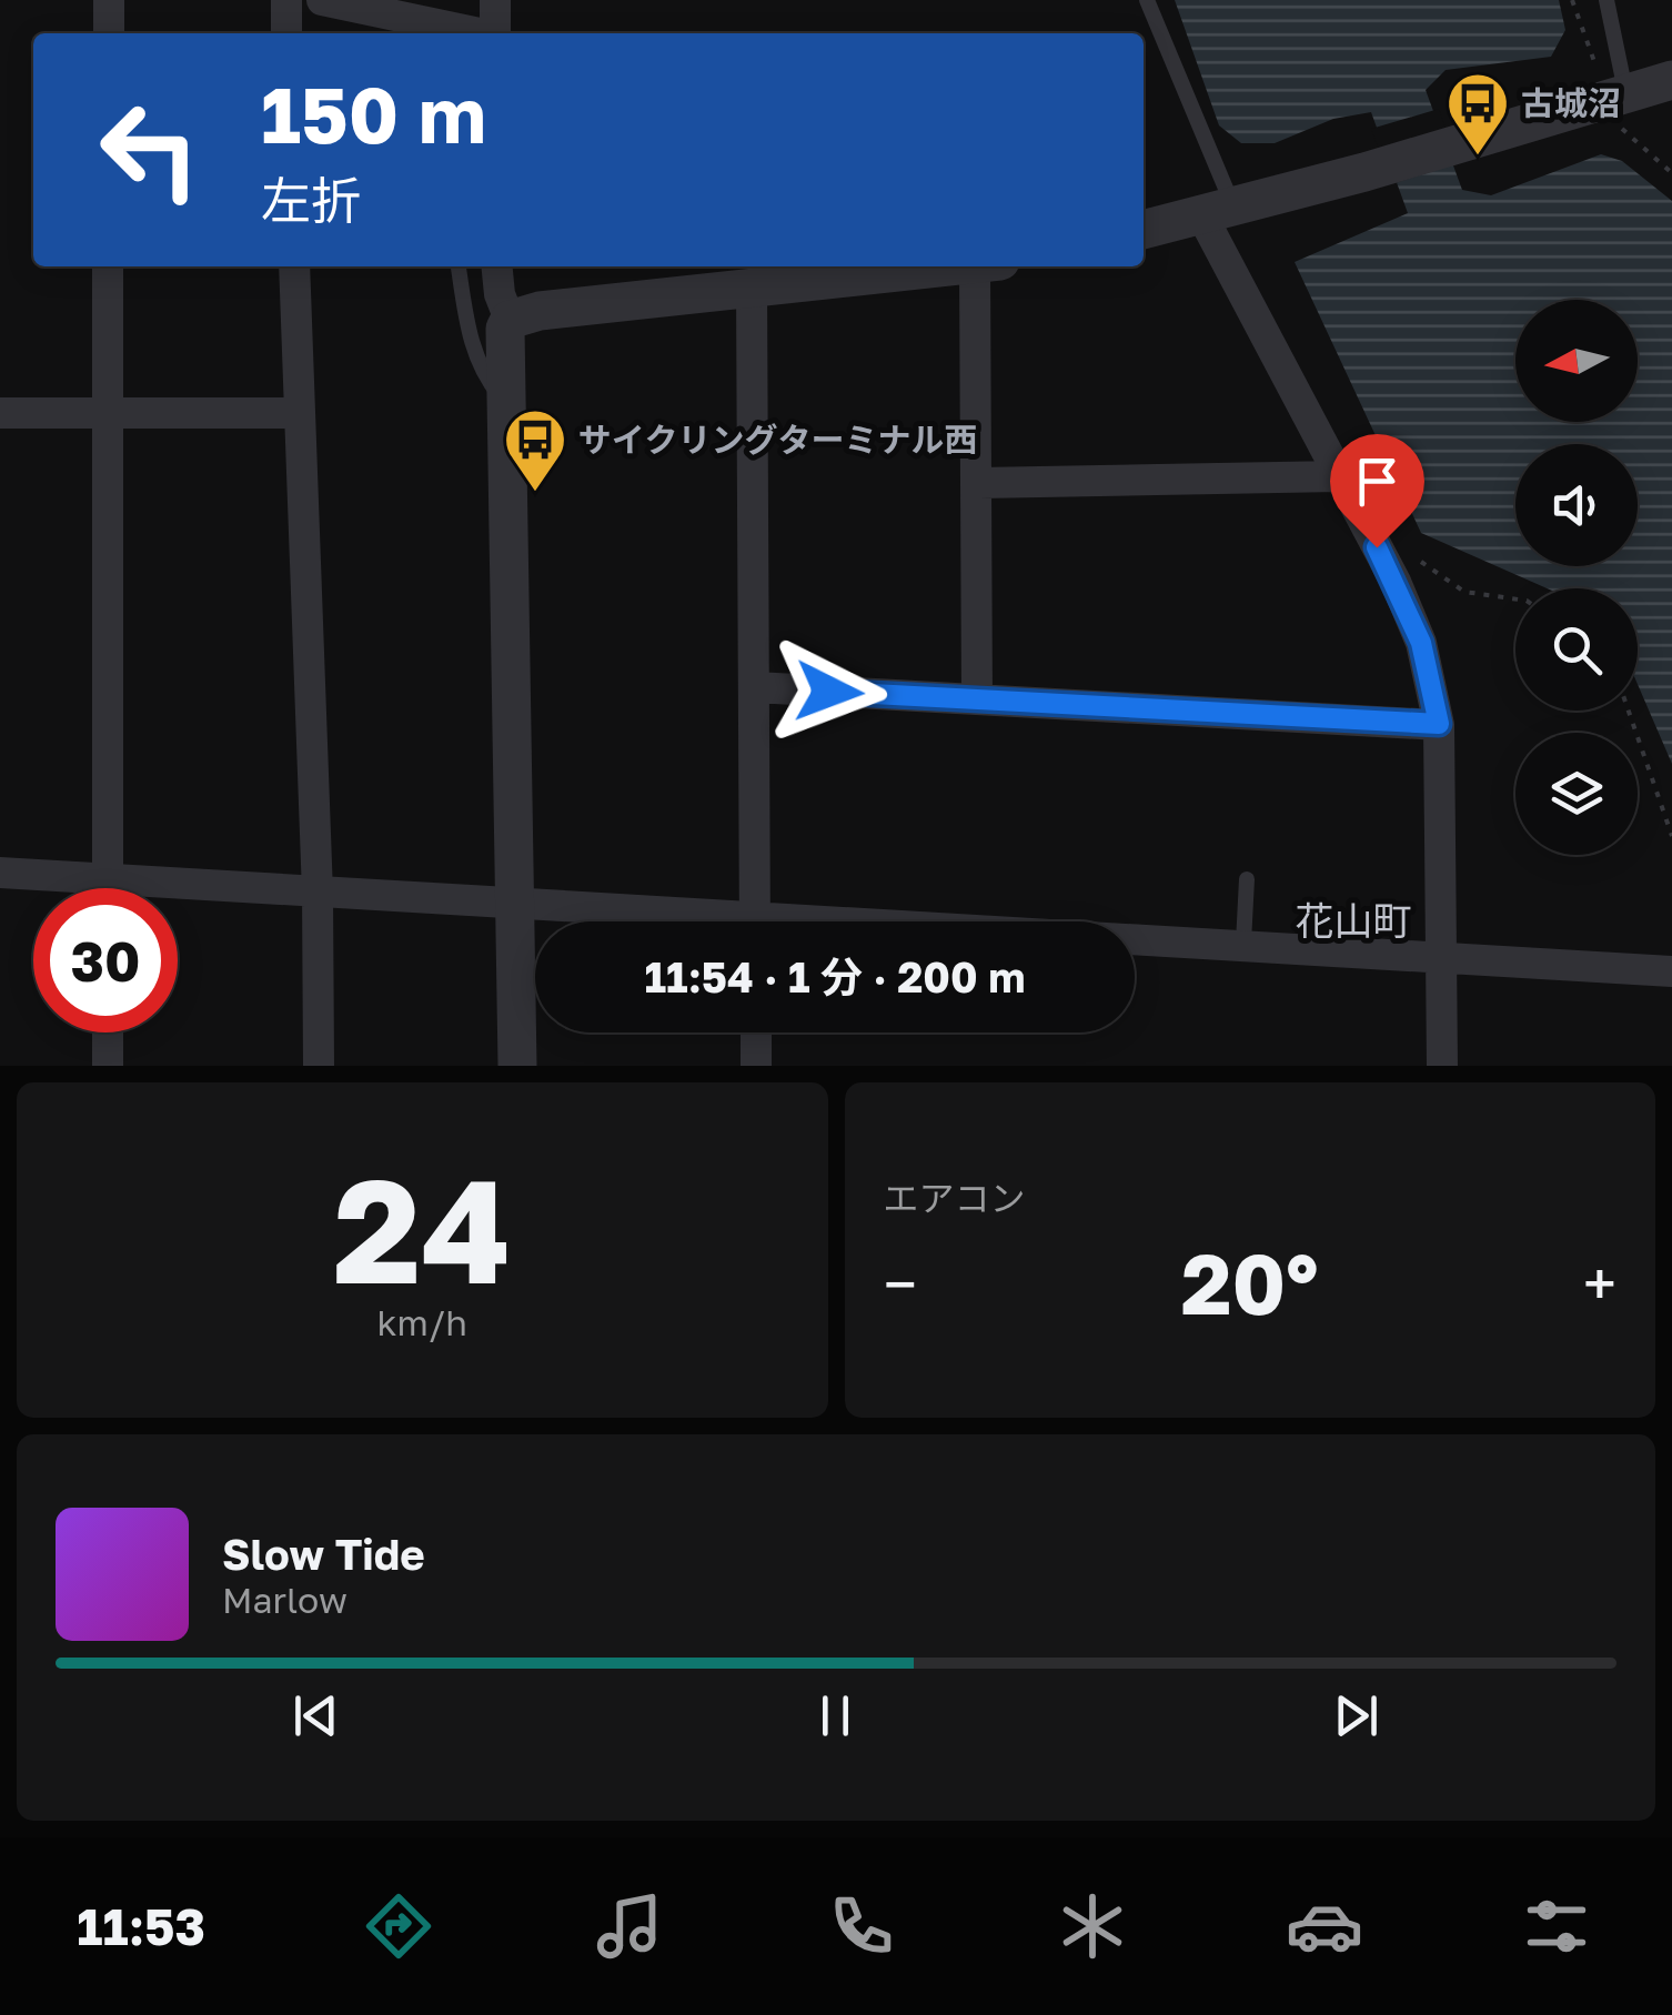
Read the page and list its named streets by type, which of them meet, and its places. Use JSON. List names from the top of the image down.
{
  "districts": ["花山町"],
  "places": {
    "bus stop": ["古城沼", "サイクリングターミナル西"]
  },
  "north": "left",
  "page": {
    "turn": ["150 m", "左折"],
    "limit": "30",
    "trip": "11:54 · 1 分 · 200 m",
    "tile": [
      ["24", "km/h"],
      "エアコン"
    ],
    "heat": ["−", "20°", "+"],
    "song": ["Slow Tide", "Marlow"],
    "tabs": "11:53"
  }
}
